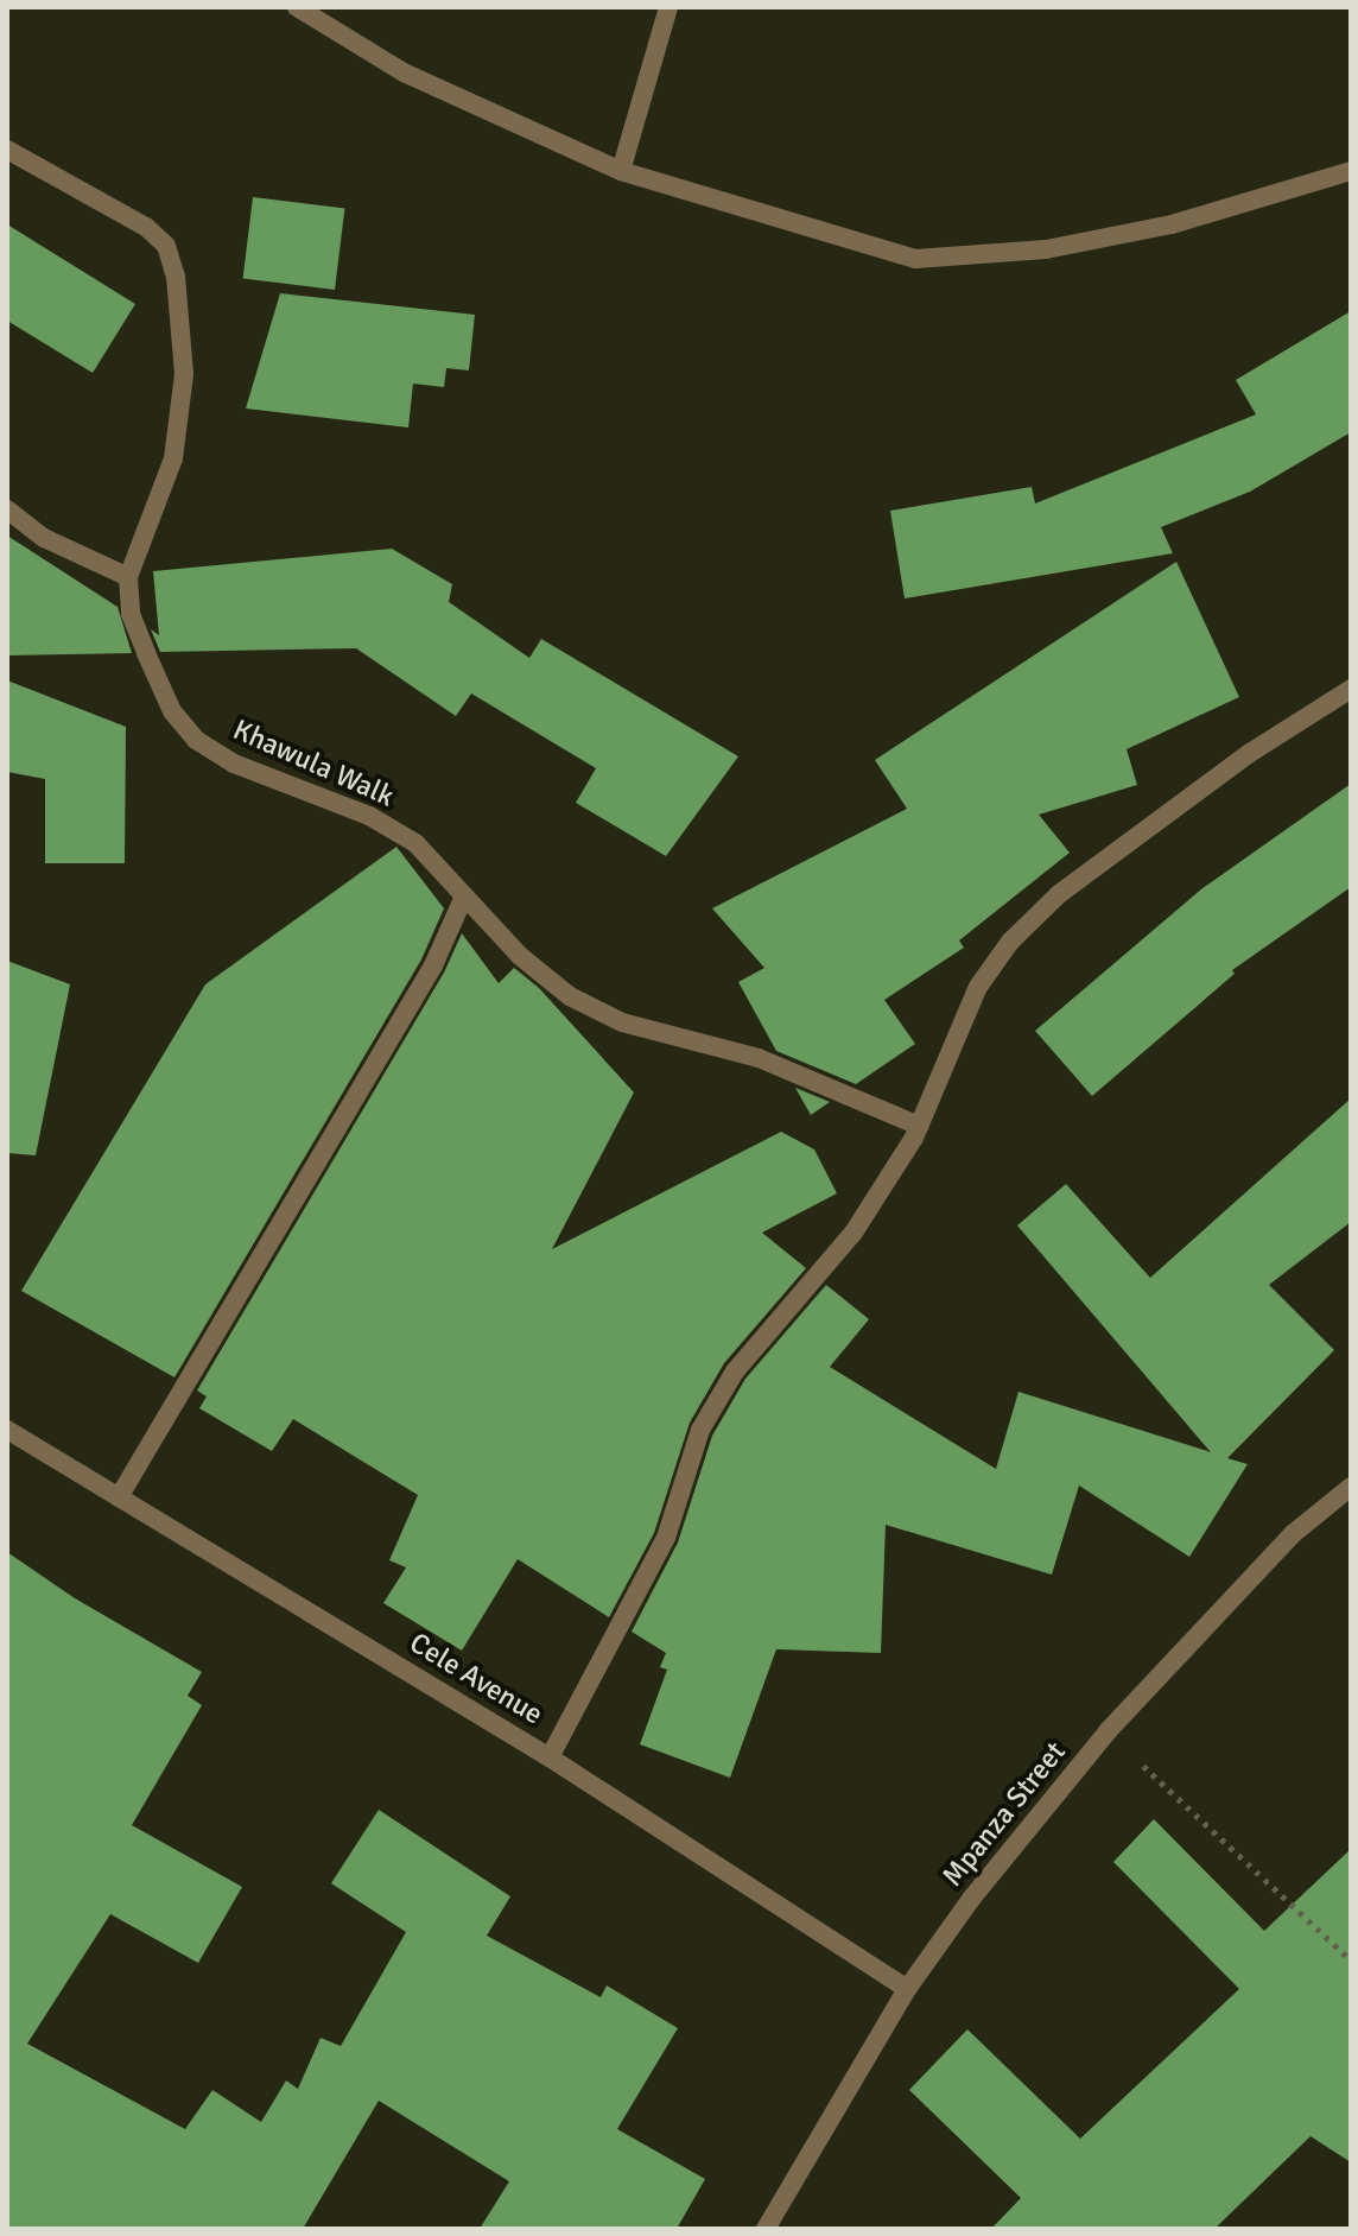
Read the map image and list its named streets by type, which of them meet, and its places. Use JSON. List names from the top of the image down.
{
  "streets": {
    "street": ["Khawula Walk", "Cele Avenue", "Mpanza Street"]
  },
  "crossings": [
    ["Cele Avenue", "Mpanza Street"]
  ]
}
